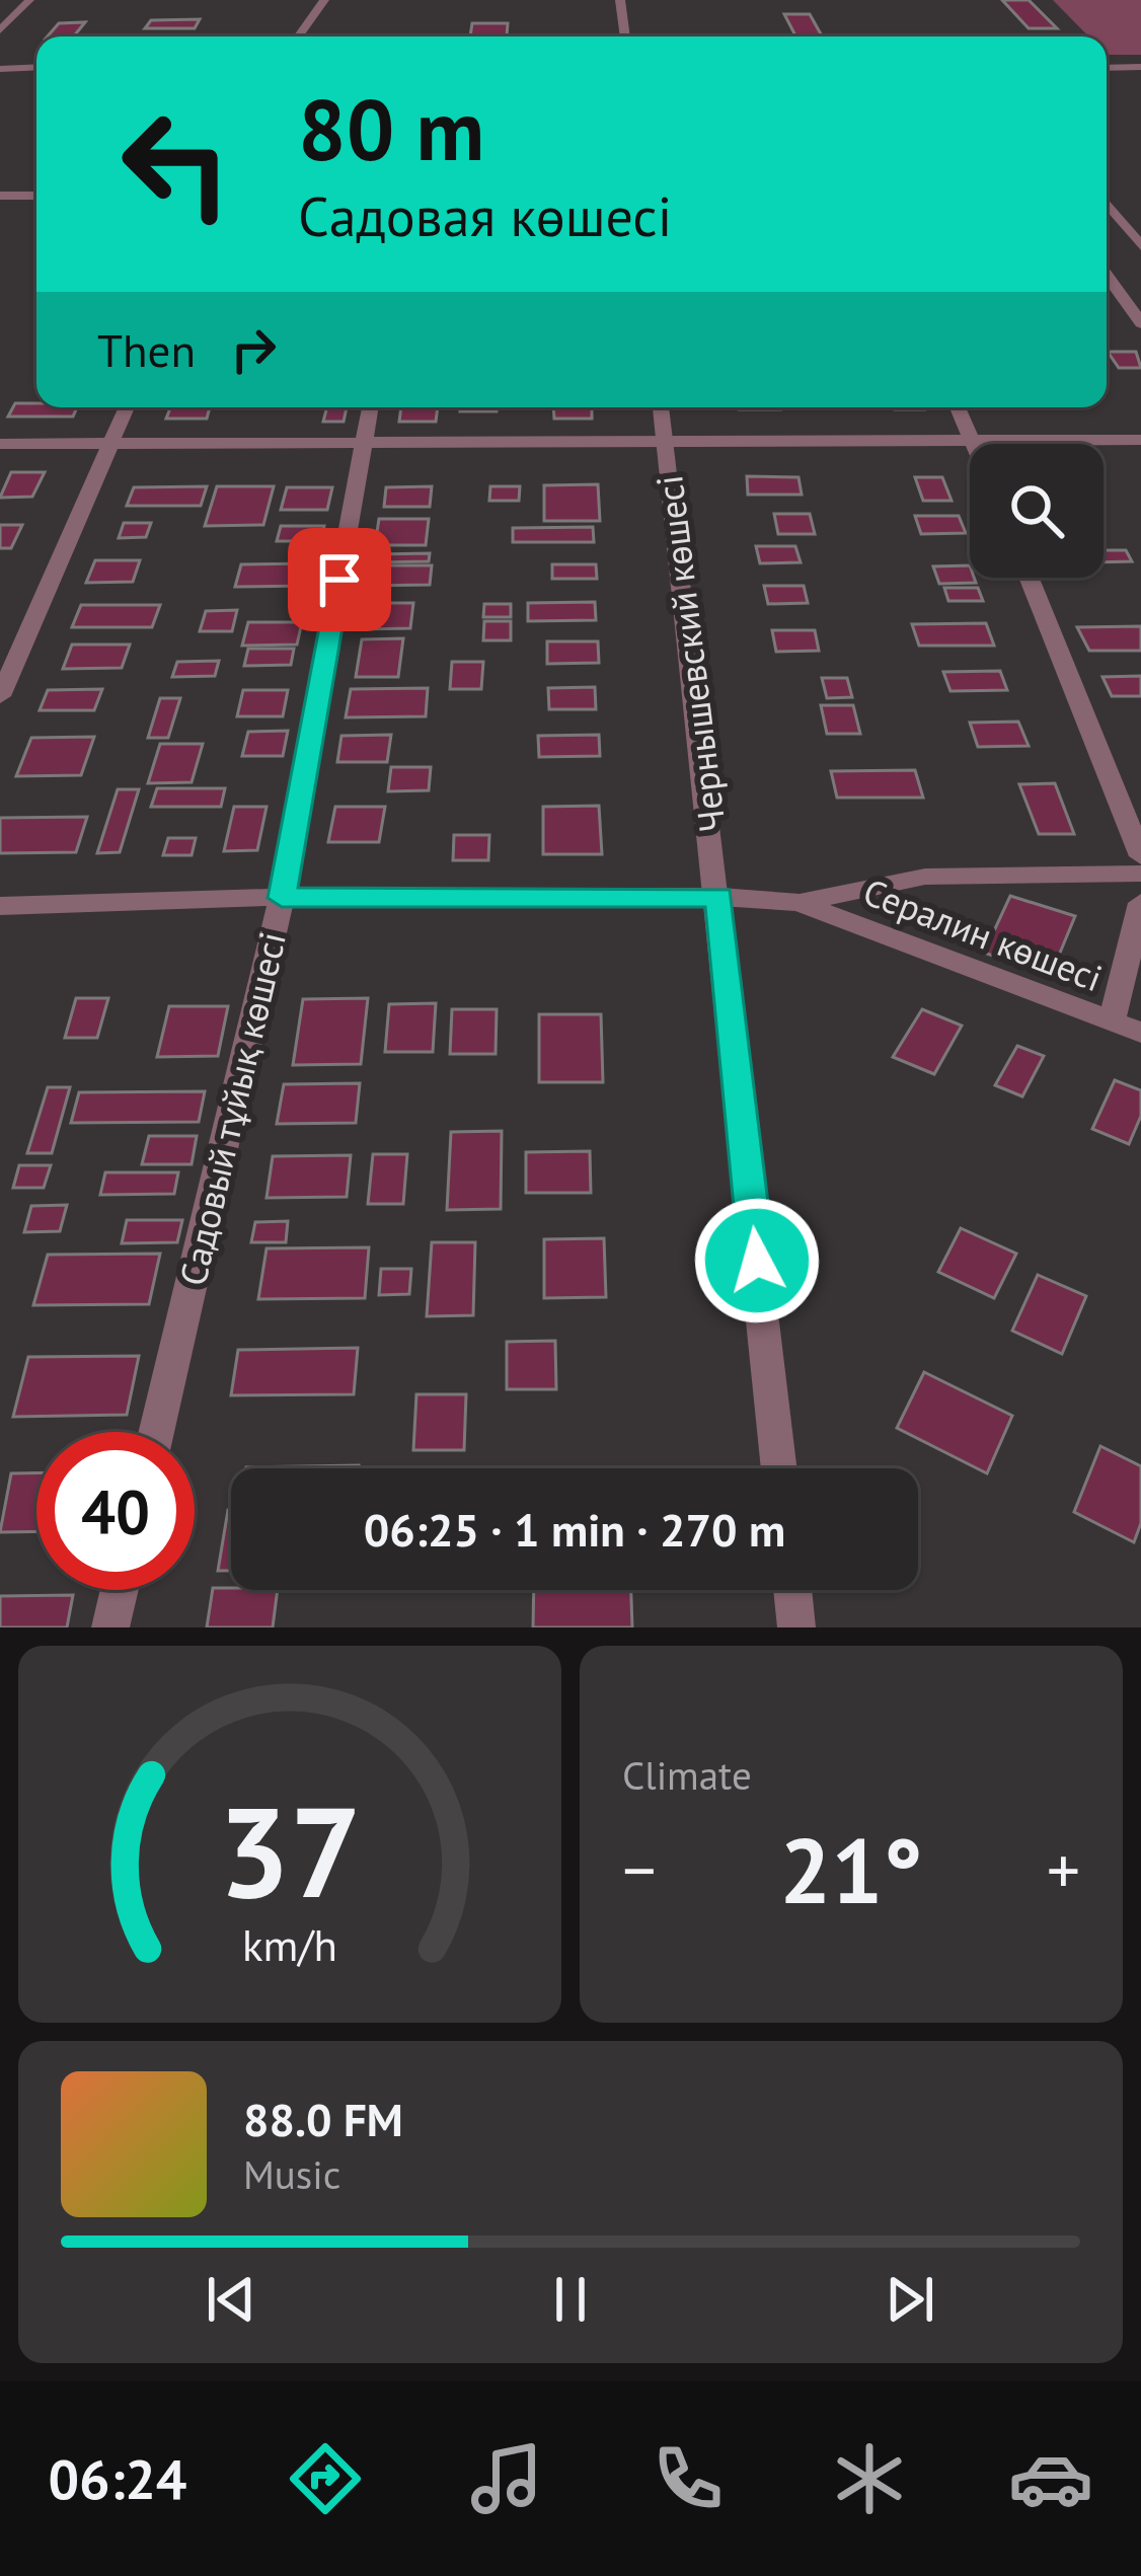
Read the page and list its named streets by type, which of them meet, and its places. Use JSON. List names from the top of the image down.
{
  "streets": {
    "street": ["Чернышевский көшесі", "Сералин көшесі", "Садовый тұйық көшесі"]
  },
  "page": {
    "turn": ["80 m", "Садовая көшесі"],
    "then": "Then",
    "limit": "40",
    "trip": "06:25 · 1 min · 270 m",
    "tile": "Climate",
    "heat": ["−", "21°", "+"],
    "song": ["88.0 FM", "Music"],
    "tabs": "06:24",
    "gauge": ["37", "km/h"]
  }
}
